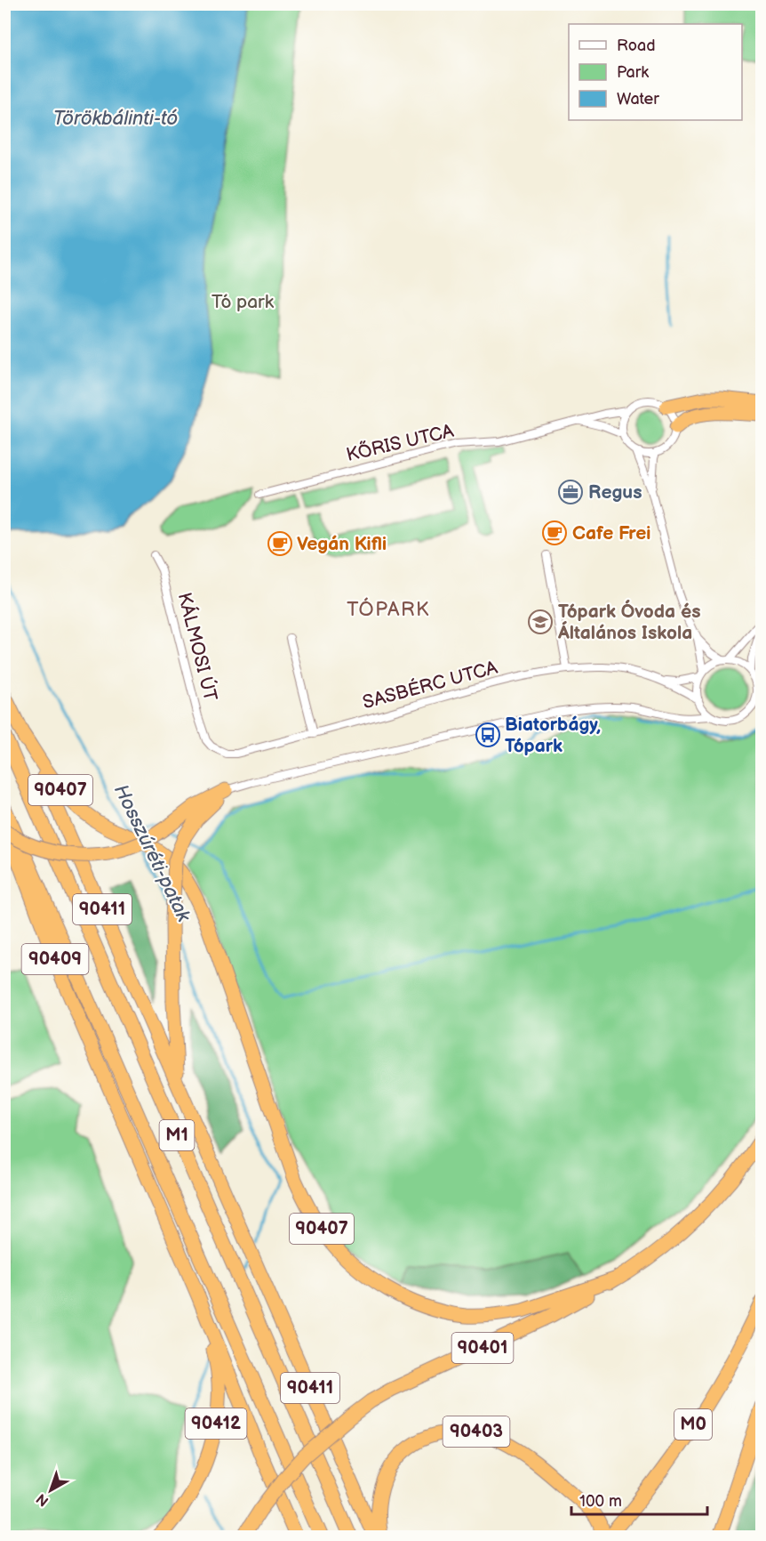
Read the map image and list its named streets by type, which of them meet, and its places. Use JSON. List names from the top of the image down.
{
  "streets": {
    "highway": [
      "90407",
      "90411",
      "90409",
      "M1",
      "90401",
      "90412",
      "M0",
      "90403"
    ],
    "street": ["KŐRIS UTCA", "KÁLMOSI ÚT", "SASBÉRC UTCA"]
  },
  "crossings": [
    ["KÁLMOSI ÚT", "SASBÉRC UTCA"],
    ["90407", "90411"],
    ["90407", "90401"],
    ["90409", "90412"]
  ],
  "districts": ["TÓPARK"],
  "water": ["Törökbálinti-tó", "Hosszúréti-patak"],
  "parks": ["Tó park"],
  "places": {
    "office": ["Regus"],
    "cafe": ["Cafe Frei", "Vegán Kifli"],
    "school or university": ["Tópark Óvoda és Általános Iskola"],
    "bus stop": ["Biatorbágy, Tópark"]
  },
  "legend": ["Road", "Park", "Water"],
  "scale_bar": "100 m",
  "north": "bottom left"
}
